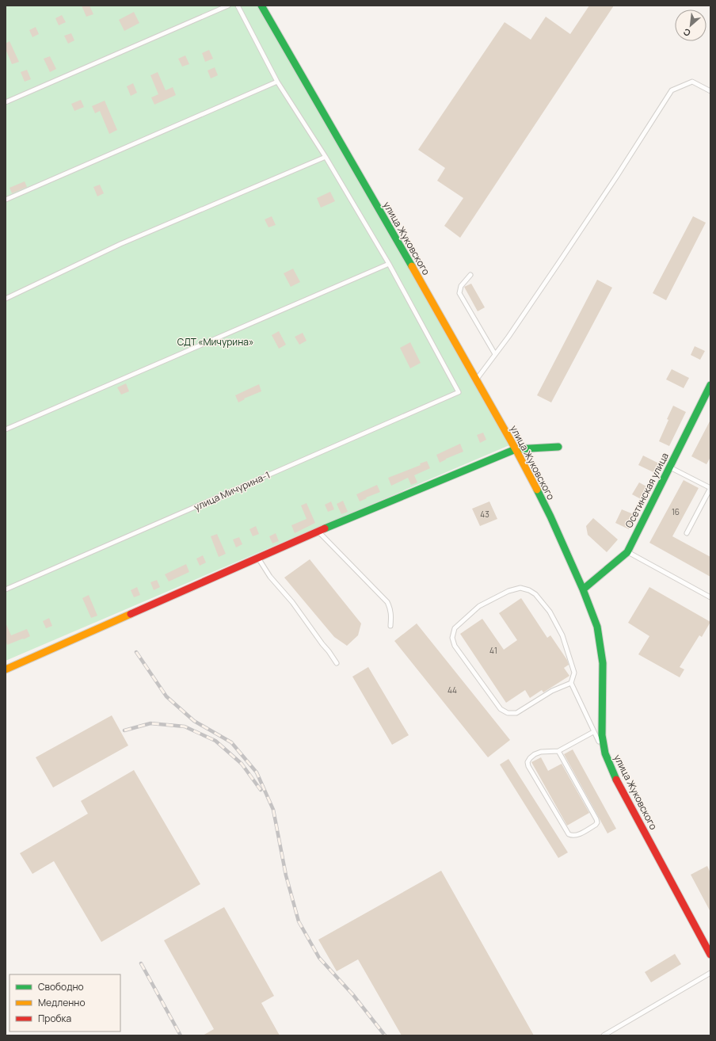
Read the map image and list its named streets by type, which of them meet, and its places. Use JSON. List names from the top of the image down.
{
  "streets": {
    "main road": ["улица Жуковского", "Осетинская улица"],
    "lane": ["улица Мичурина-1"]
  },
  "crossings": [
    ["улица Жуковского", "Осетинская улица"]
  ],
  "parks": ["СДТ «Мичурина»"],
  "house_numbers": [
    "16",
    "43",
    "41",
    "44"
  ],
  "legend": ["Свободно", "Медленно", "Пробка"],
  "north": "bottom left"
}
